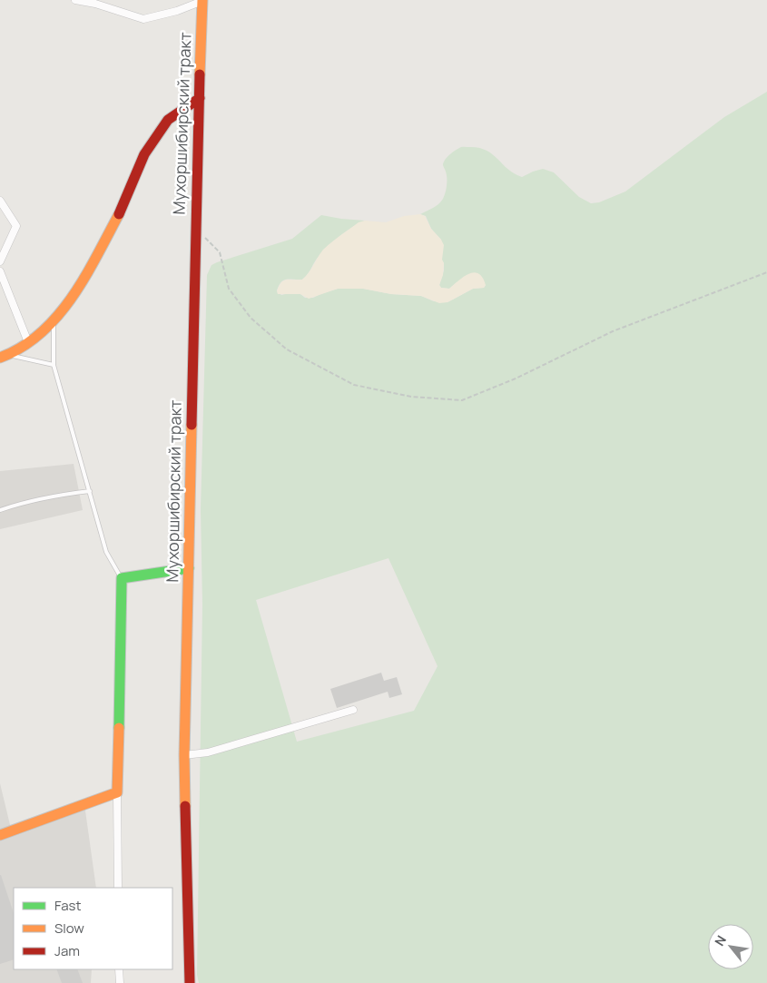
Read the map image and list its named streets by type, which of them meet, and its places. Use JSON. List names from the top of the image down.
{
  "streets": {
    "main road": ["Мухоршибирский тракт"]
  },
  "legend": ["Fast", "Slow", "Jam"],
  "north": "top left"
}
